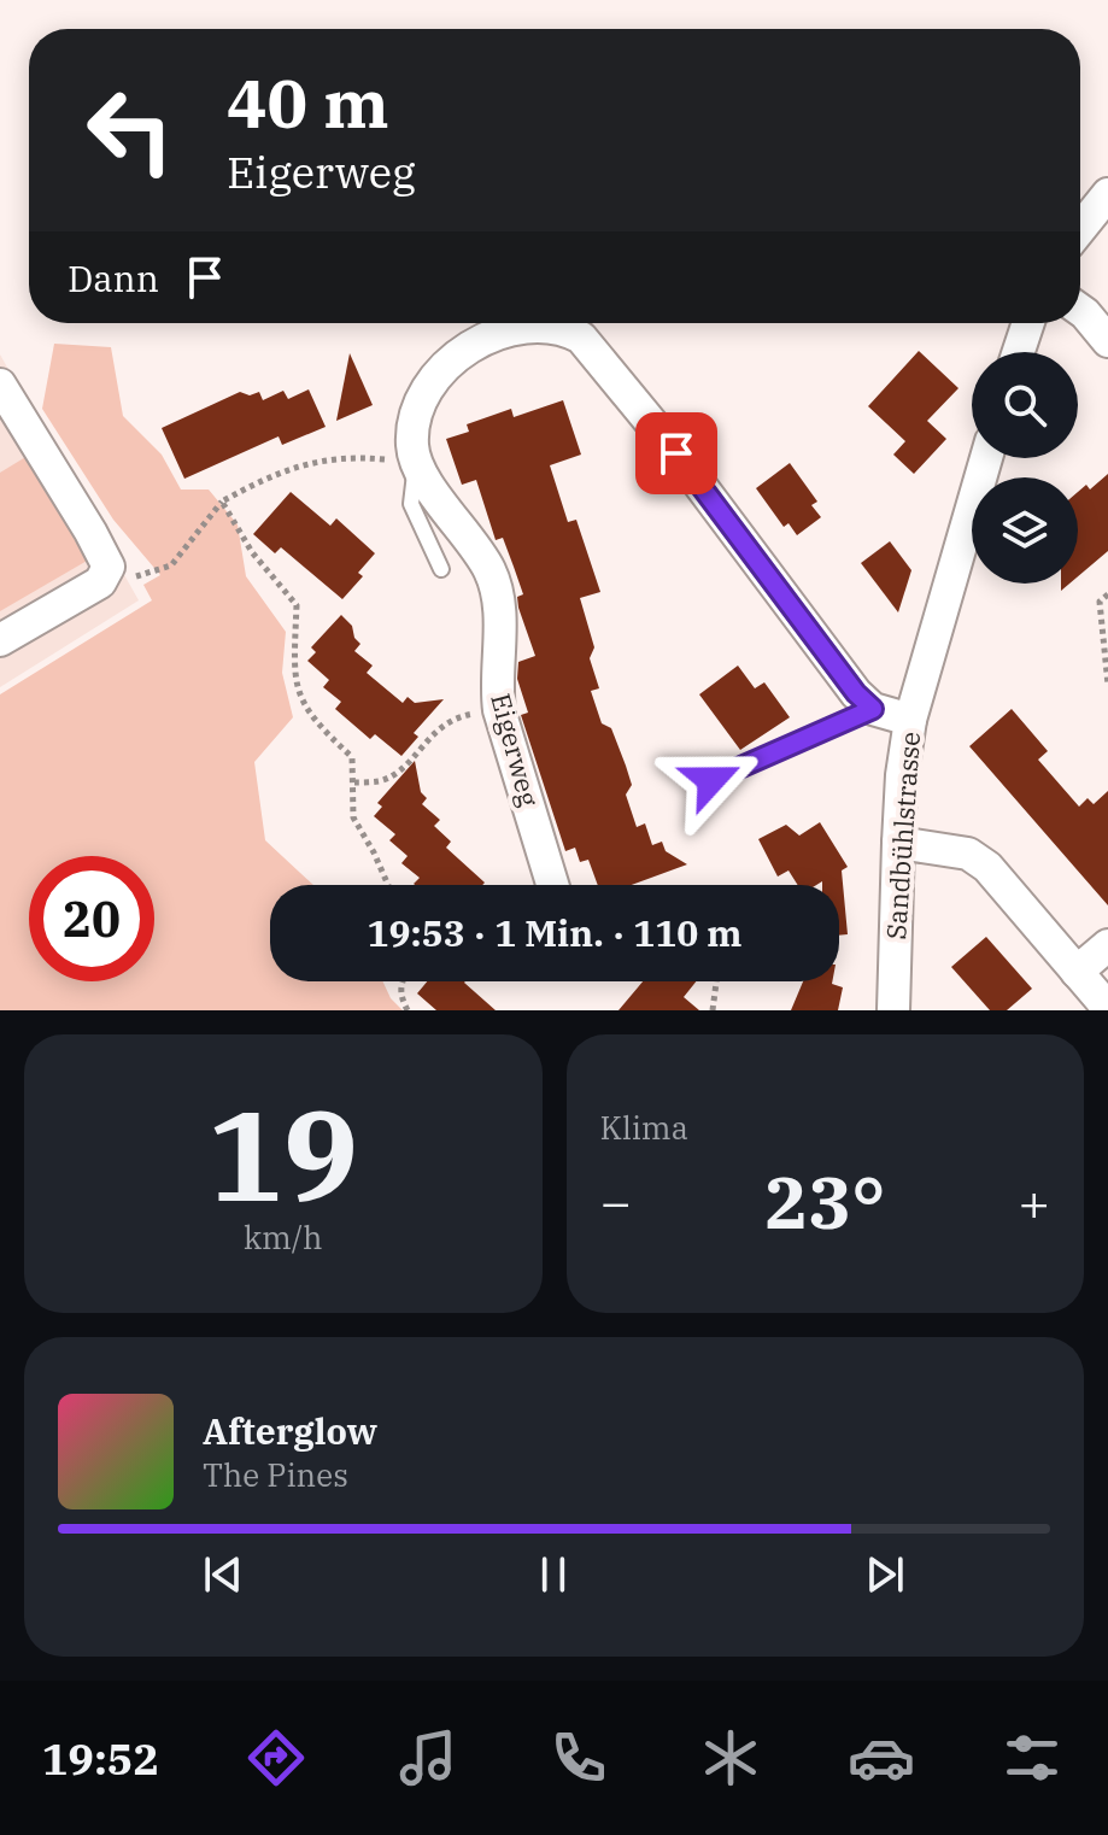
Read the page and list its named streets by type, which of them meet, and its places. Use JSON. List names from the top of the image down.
{
  "streets": {
    "street": ["Eigerweg", "Sandbühlstrasse"]
  },
  "page": {
    "turn": ["40 m", "Eigerweg"],
    "then": "Dann",
    "limit": "20",
    "trip": "19:53 · 1 Min. · 110 m",
    "tile": [
      ["19", "km/h"],
      "Klima"
    ],
    "heat": ["−", "23°", "+"],
    "song": ["Afterglow", "The Pines"],
    "tabs": "19:52"
  }
}
